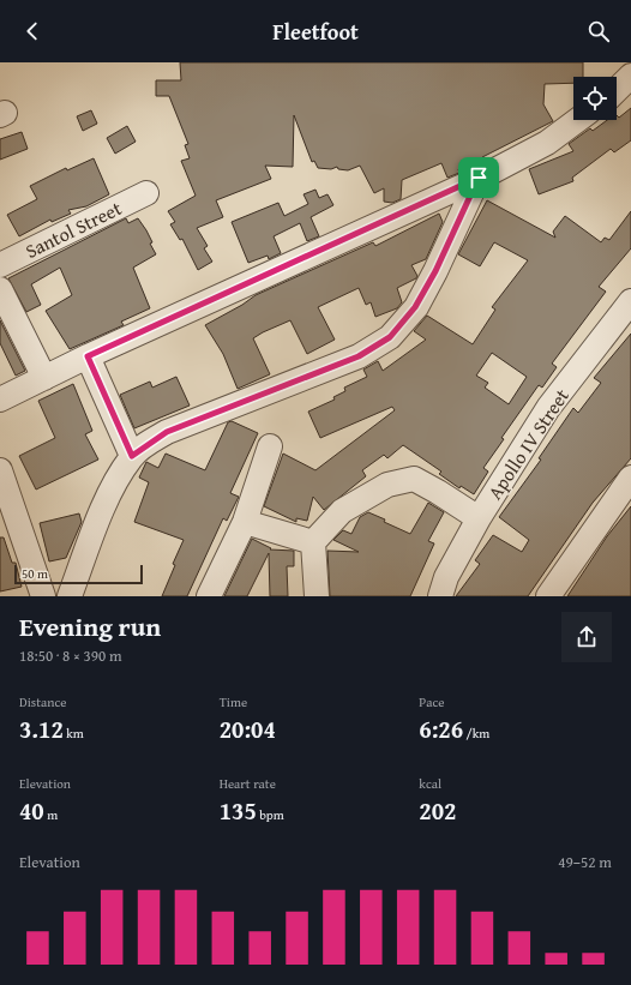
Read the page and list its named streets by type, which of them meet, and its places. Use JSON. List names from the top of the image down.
{
  "streets": {
    "street": ["Santol Street", "Apollo IV Street"]
  },
  "scale_bar": "50 m",
  "page": {
    "header": "Fleetfoot",
    "scale": "50 m",
    "heading": ["Evening run", "18:50 · 8 × 390 m"],
    "stats": [
      ["Distance", "3.12 km"],
      ["Time", "20:04"],
      ["Pace", "6:26 /km"],
      ["Elevation", "40 m"],
      ["Heart rate", "135 bpm"],
      ["kcal", "202"]
    ],
    "chart": ["Elevation", "49–52 m"]
  }
}
